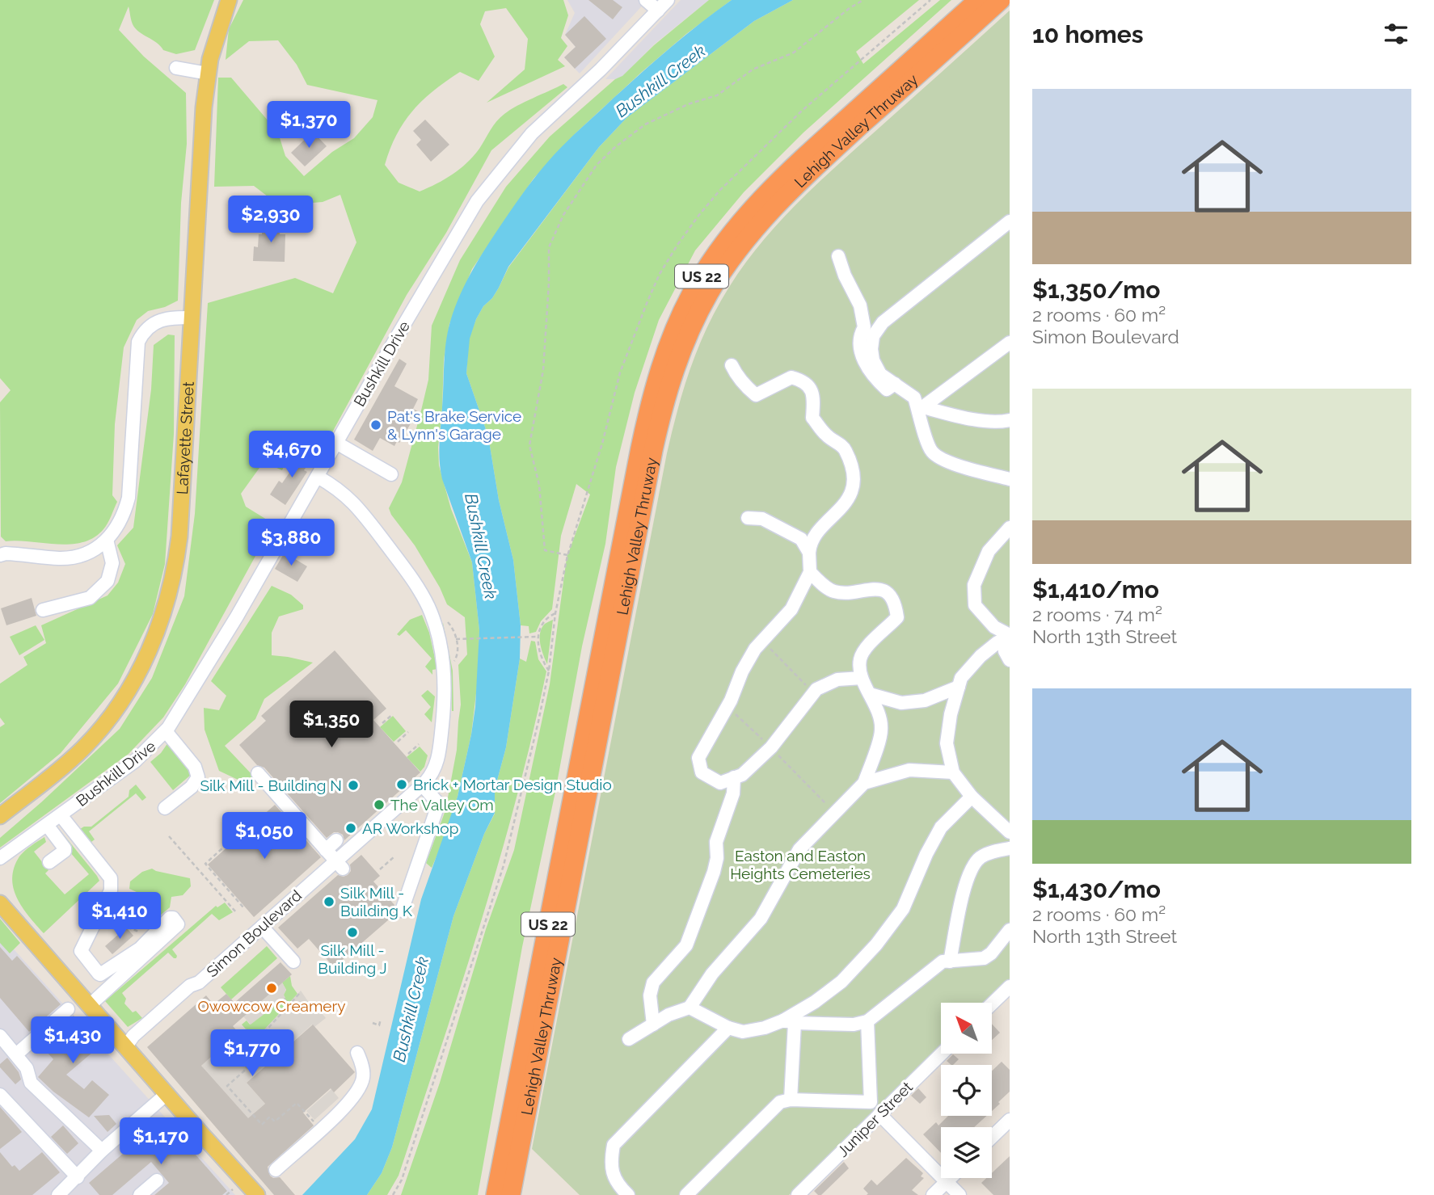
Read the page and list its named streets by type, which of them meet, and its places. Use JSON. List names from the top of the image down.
{
  "streets": {
    "highway": ["Lehigh Valley Thruway", "US 22"],
    "main road": ["Lafayette Street"],
    "street": ["Bushkill Drive", "Simon Boulevard", "Juniper Street"]
  },
  "crossings": [
    ["Bushkill Drive", "Simon Boulevard"]
  ],
  "water": ["Bushkill Creek"],
  "parks": ["Easton and Easton Heights Cemeteries"],
  "places": [
    "Pat's Brake Service & Lynn's Garage",
    "Brick + Mortar Design Studio",
    "Silk Mill - Building N",
    "The Valley Om",
    "AR Workshop",
    "Silk Mill - Building K",
    "Silk Mill - Building J",
    "Owowcow Creamery"
  ],
  "north": "top left",
  "page": {
    "heading": "10 homes",
    "list": [
      {
        "name": "$1,350/mo",
        "note": "2 rooms · 60 m² · Simon Boulevard"
      },
      {
        "name": "$1,410/mo",
        "note": "2 rooms · 74 m² · North 13th Street"
      },
      {
        "name": "$1,430/mo",
        "note": "2 rooms · 60 m² · North 13th Street"
      }
    ],
    "price": [
      "$1,370",
      "$2,930",
      "$4,670",
      "$3,880",
      "$1,350",
      "$1,050",
      "$1,410",
      "$1,430",
      "$1,770",
      "$1,170"
    ]
  }
}
